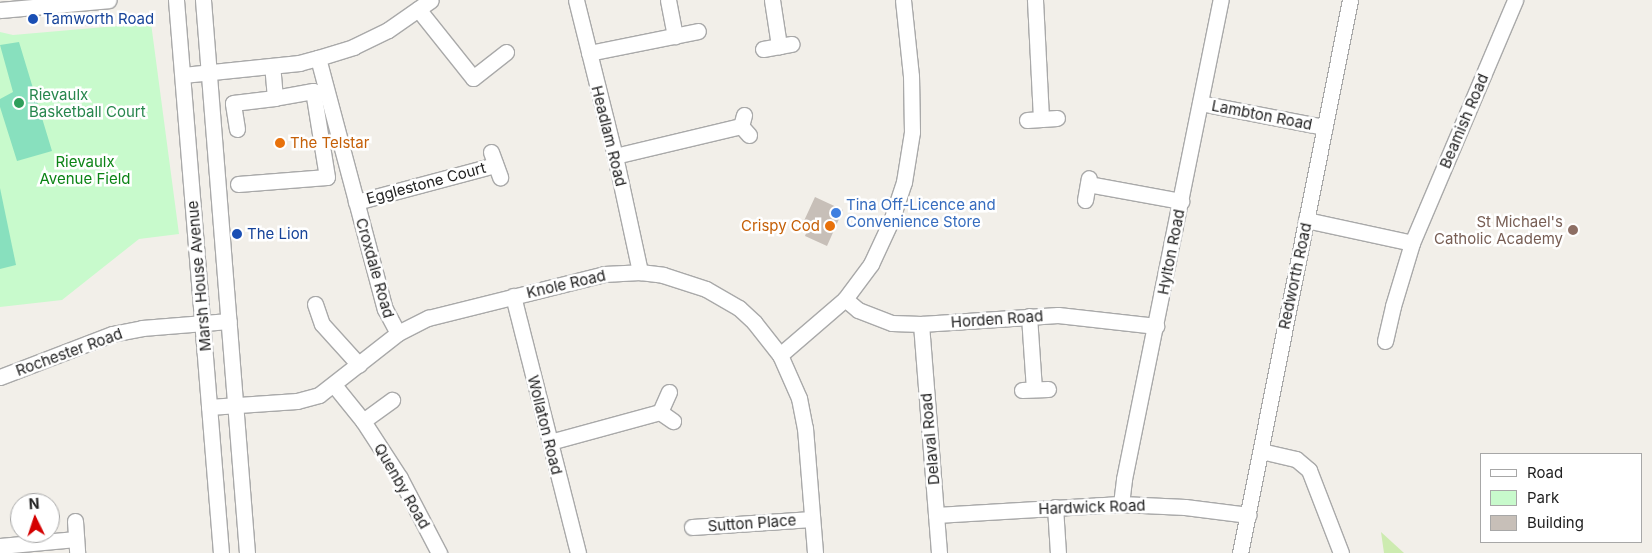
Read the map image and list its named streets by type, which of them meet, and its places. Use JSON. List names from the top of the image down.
{
  "streets": {
    "street": [
      "Lambton Road",
      "Beamish Road",
      "Headlam Road",
      "Egglestone Court",
      "Hylton Road",
      "Croxdale Road",
      "Marsh House Avenue",
      "Redworth Road",
      "Knole Road",
      "Horden Road",
      "Rochester Road",
      "Wollaton Road",
      "Delaval Road",
      "Quenby Road",
      "Hardwick Road",
      "Sutton Place"
    ]
  },
  "crossings": [
    ["Lambton Road", "Hylton Road"],
    ["Lambton Road", "Redworth Road"],
    ["Headlam Road", "Knole Road"],
    ["Egglestone Court", "Croxdale Road"],
    ["Hylton Road", "Horden Road"],
    ["Hylton Road", "Hardwick Road"],
    ["Croxdale Road", "Knole Road"],
    ["Marsh House Avenue", "Knole Road"],
    ["Marsh House Avenue", "Rochester Road"],
    ["Redworth Road", "Hardwick Road"],
    ["Knole Road", "Wollaton Road"],
    ["Knole Road", "Quenby Road"],
    ["Knole Road", "Sutton Place"],
    ["Horden Road", "Delaval Road"],
    ["Delaval Road", "Hardwick Road"]
  ],
  "parks": ["Rievaulx Avenue Field"],
  "places": [
    "Tamworth Road",
    "Rievaulx Basketball Court",
    "The Telstar",
    "Tina Off-Licence and Convenience Store",
    "Crispy Cod",
    "St Michael's Catholic Academy",
    "The Lion"
  ],
  "legend": ["Road", "Park", "Building"],
  "north": "top"
}
